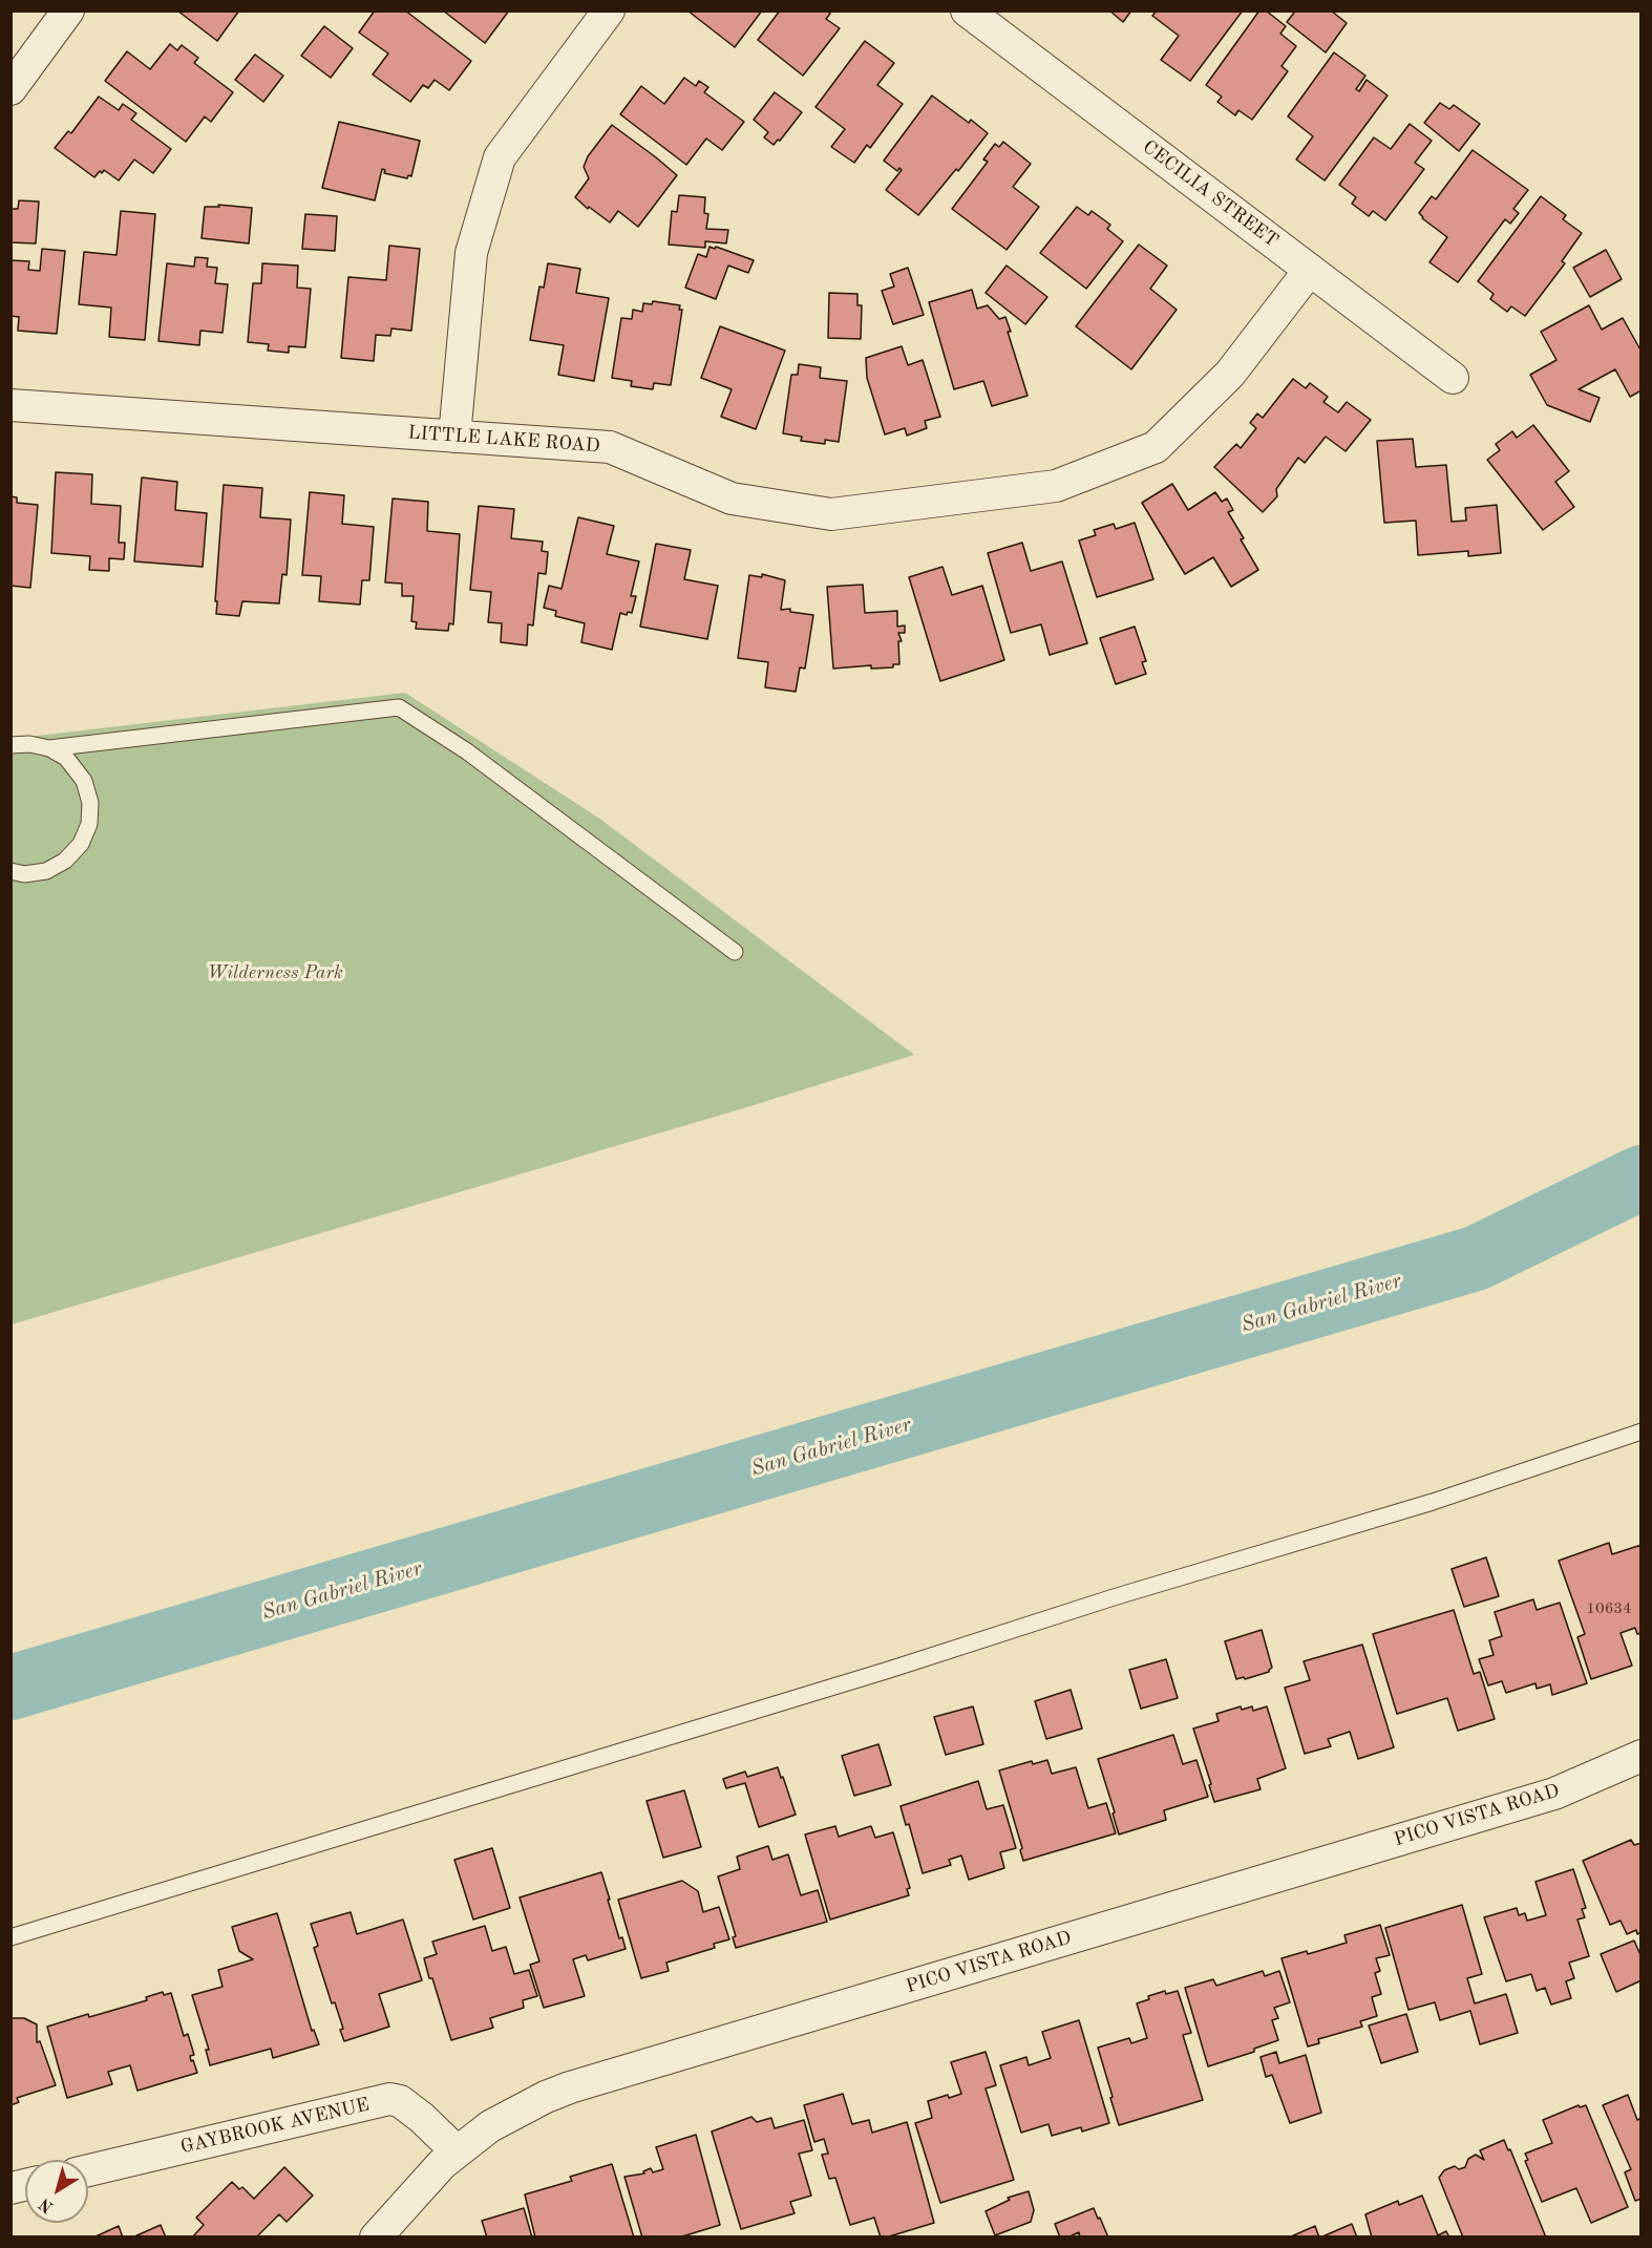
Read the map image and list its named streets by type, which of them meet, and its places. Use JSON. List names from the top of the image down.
{
  "streets": {
    "street": [
      "CECILIA STREET",
      "LITTLE LAKE ROAD",
      "PICO VISTA ROAD",
      "GAYBROOK AVENUE"
    ]
  },
  "crossings": [
    ["CECILIA STREET", "LITTLE LAKE ROAD"],
    ["PICO VISTA ROAD", "GAYBROOK AVENUE"]
  ],
  "water": ["San Gabriel River"],
  "parks": ["Wilderness Park"],
  "house_numbers": ["10634"],
  "north": "bottom left"
}
